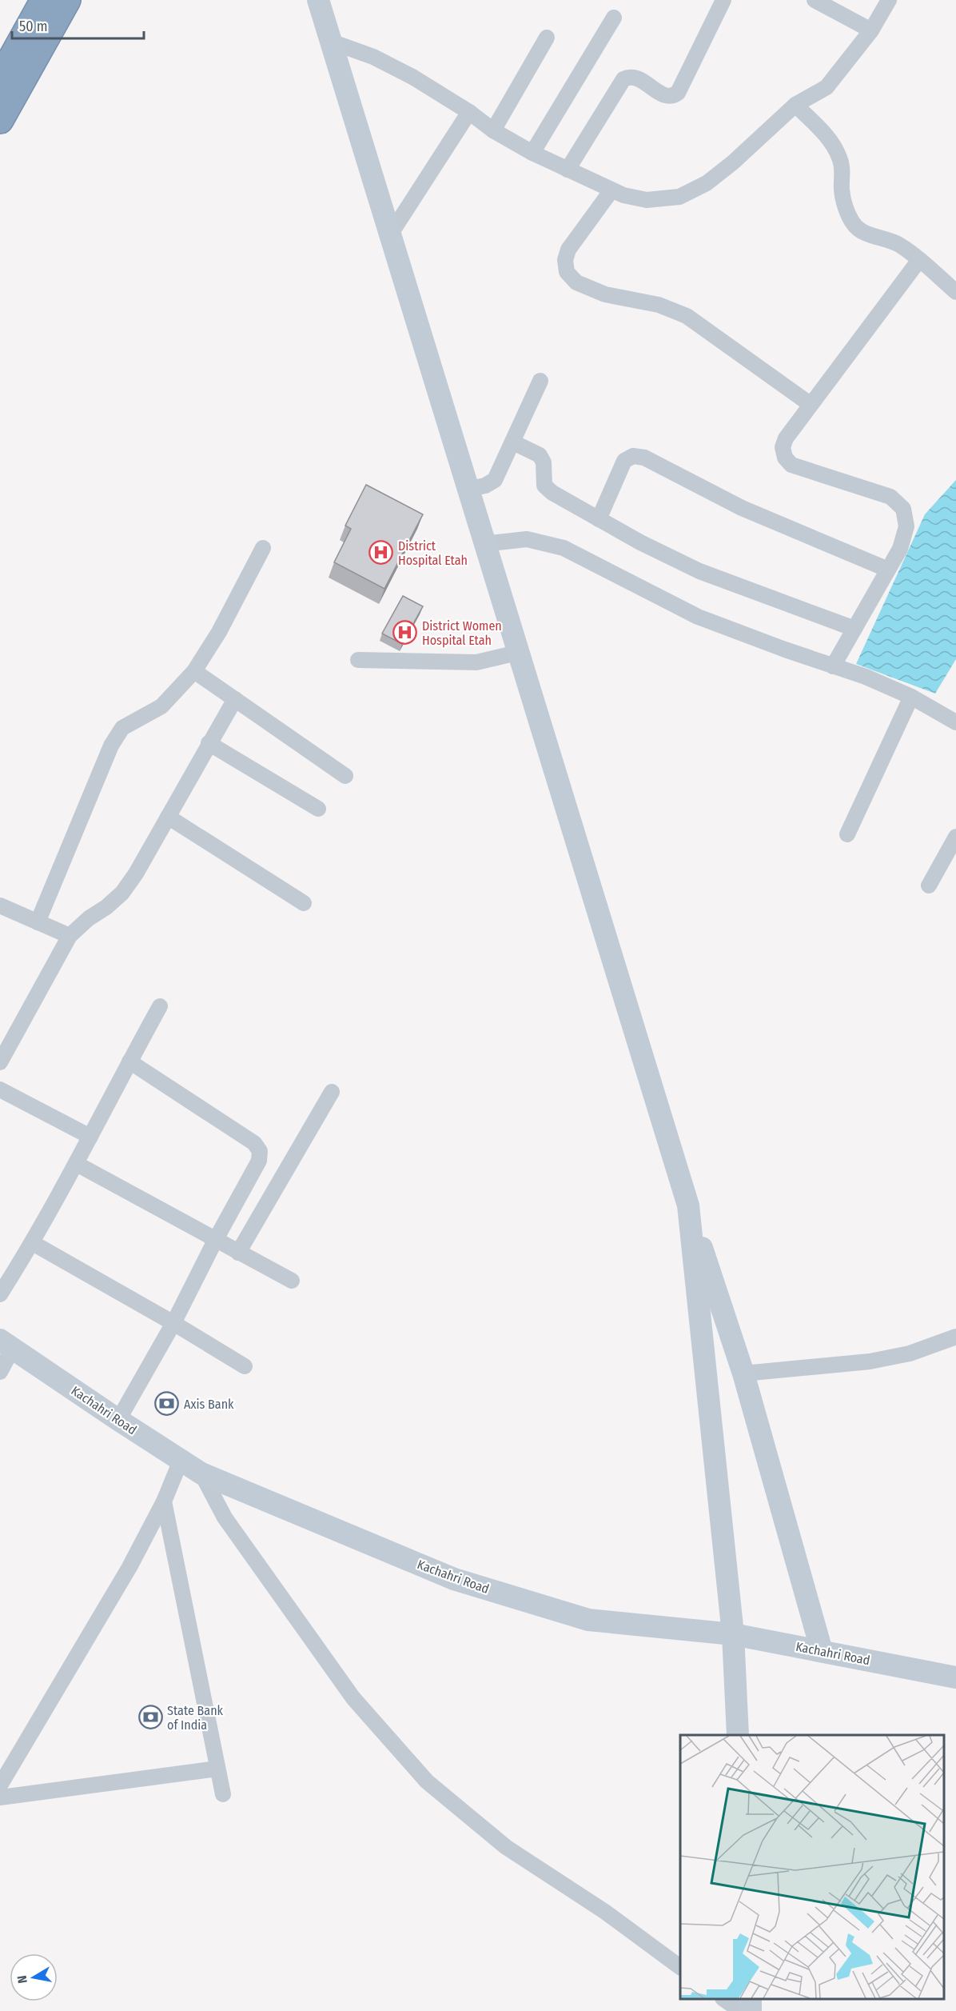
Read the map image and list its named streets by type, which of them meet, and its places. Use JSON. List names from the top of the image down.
{
  "streets": {
    "street": ["Kachahri Road"]
  },
  "places": {
    "hospital": ["District Hospital Etah", "District Women Hospital Etah"],
    "bank": ["Axis Bank", "State Bank of India"]
  },
  "scale_bar": "50 m",
  "north": "left"
}
